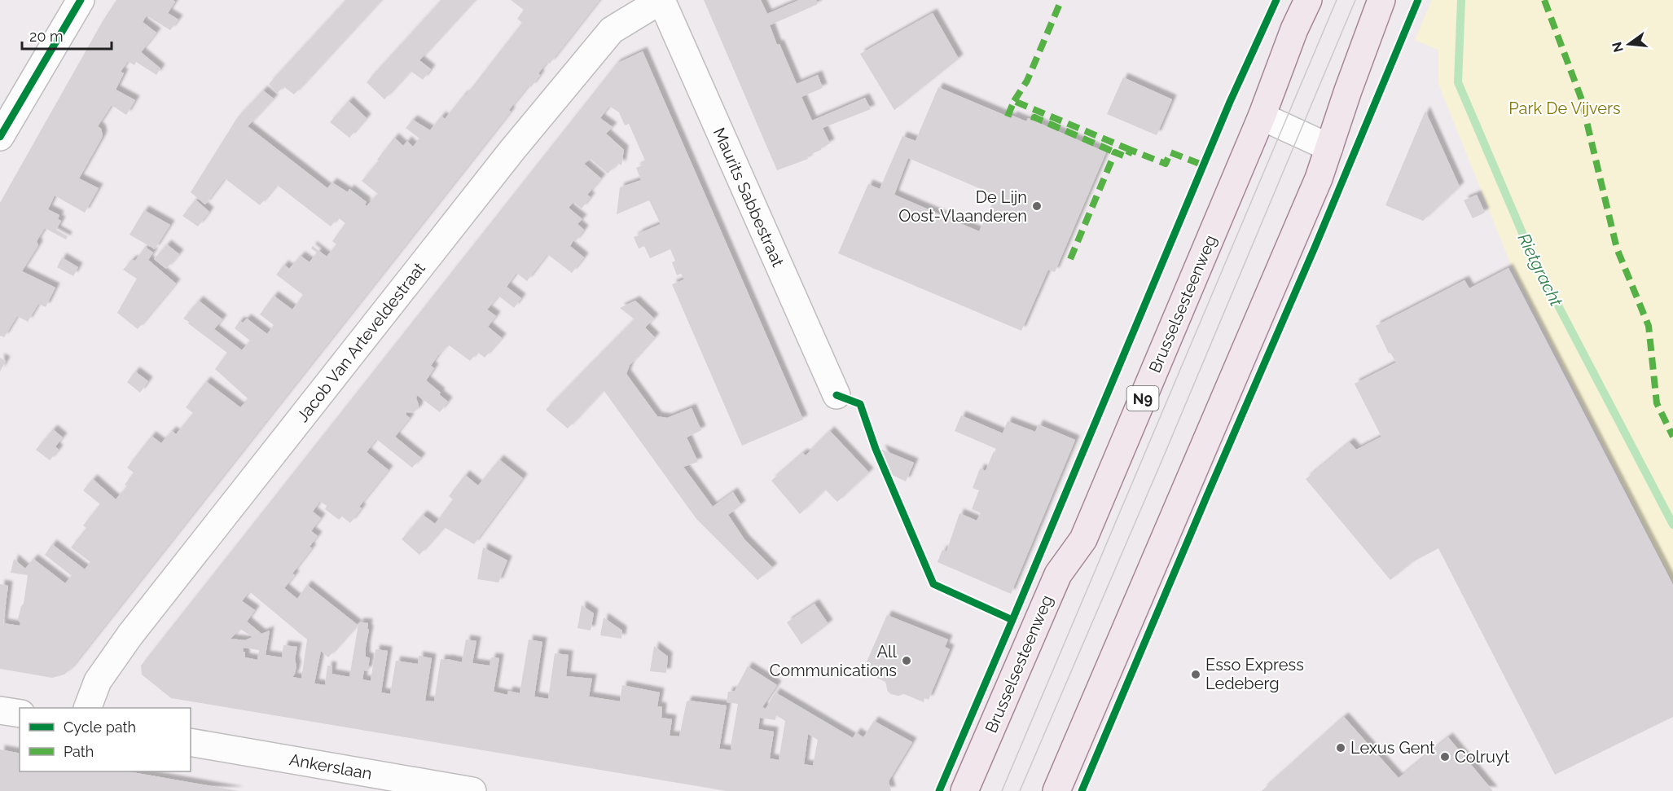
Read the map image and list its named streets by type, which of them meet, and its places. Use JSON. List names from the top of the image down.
{
  "streets": {
    "main road": ["Brusselsesteenweg", "N9"],
    "street": ["Maurits Sabbestraat", "Jacob Van Arteveldestraat", "Ankerslaan"]
  },
  "crossings": [
    ["Maurits Sabbestraat", "Jacob Van Arteveldestraat"]
  ],
  "water": ["Rietgracht"],
  "parks": ["Park De Vijvers"],
  "places": [
    "De Lijn Oost-Vlaanderen",
    "All Communications",
    "Esso Express Ledeberg",
    "Lexus Gent",
    "Colruyt"
  ],
  "legend": ["Cycle path", "Path"],
  "scale_bar": "20 m",
  "north": "left"
}
